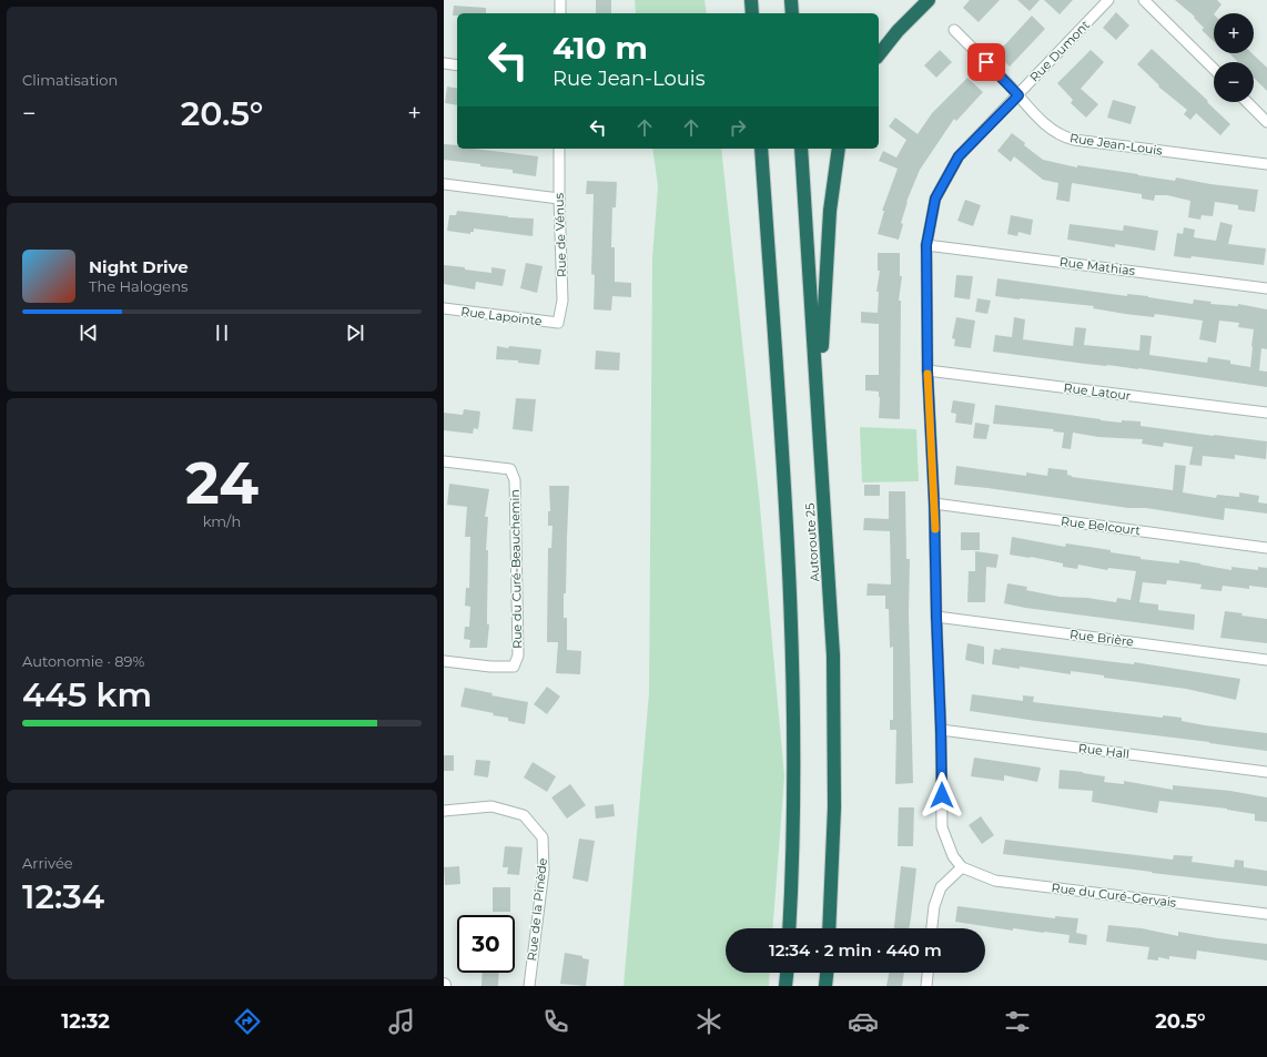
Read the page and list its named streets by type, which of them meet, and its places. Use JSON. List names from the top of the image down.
{
  "streets": {
    "highway": ["Autoroute 25"],
    "street": [
      "Rue Dumont",
      "Rue Jean-Louis",
      "Rue de Vénus",
      "Rue Mathias",
      "Rue Lapointe",
      "Rue Latour",
      "Rue Belcourt",
      "Rue du Curé-Beauchemin",
      "Rue Brière",
      "Rue Hall",
      "Rue du Curé-Gervais",
      "Rue de la Pinède"
    ]
  },
  "crossings": [
    ["Rue Dumont", "Rue Jean-Louis"],
    ["Rue Dumont", "Rue Mathias"],
    ["Rue Dumont", "Rue Latour"],
    ["Rue Dumont", "Rue Belcourt"],
    ["Rue Dumont", "Rue Brière"],
    ["Rue Dumont", "Rue Hall"],
    ["Rue Dumont", "Rue du Curé-Gervais"],
    ["Rue de Vénus", "Rue Lapointe"]
  ],
  "page": {
    "tile": [
      "Climatisation",
      ["24", "km/h"],
      ["Autonomie · 89%", "445 km"],
      ["Arrivée", "12:34"]
    ],
    "map_buttons": ["+", "−"],
    "turn": ["410 m", "Rue Jean-Louis"],
    "heat": ["−", "20.5°", "+"],
    "song": ["Night Drive", "The Halogens"],
    "limit": "30",
    "trip": "12:34 · 2 min · 440 m",
    "tabs": ["12:32", "20.5°"]
  }
}
